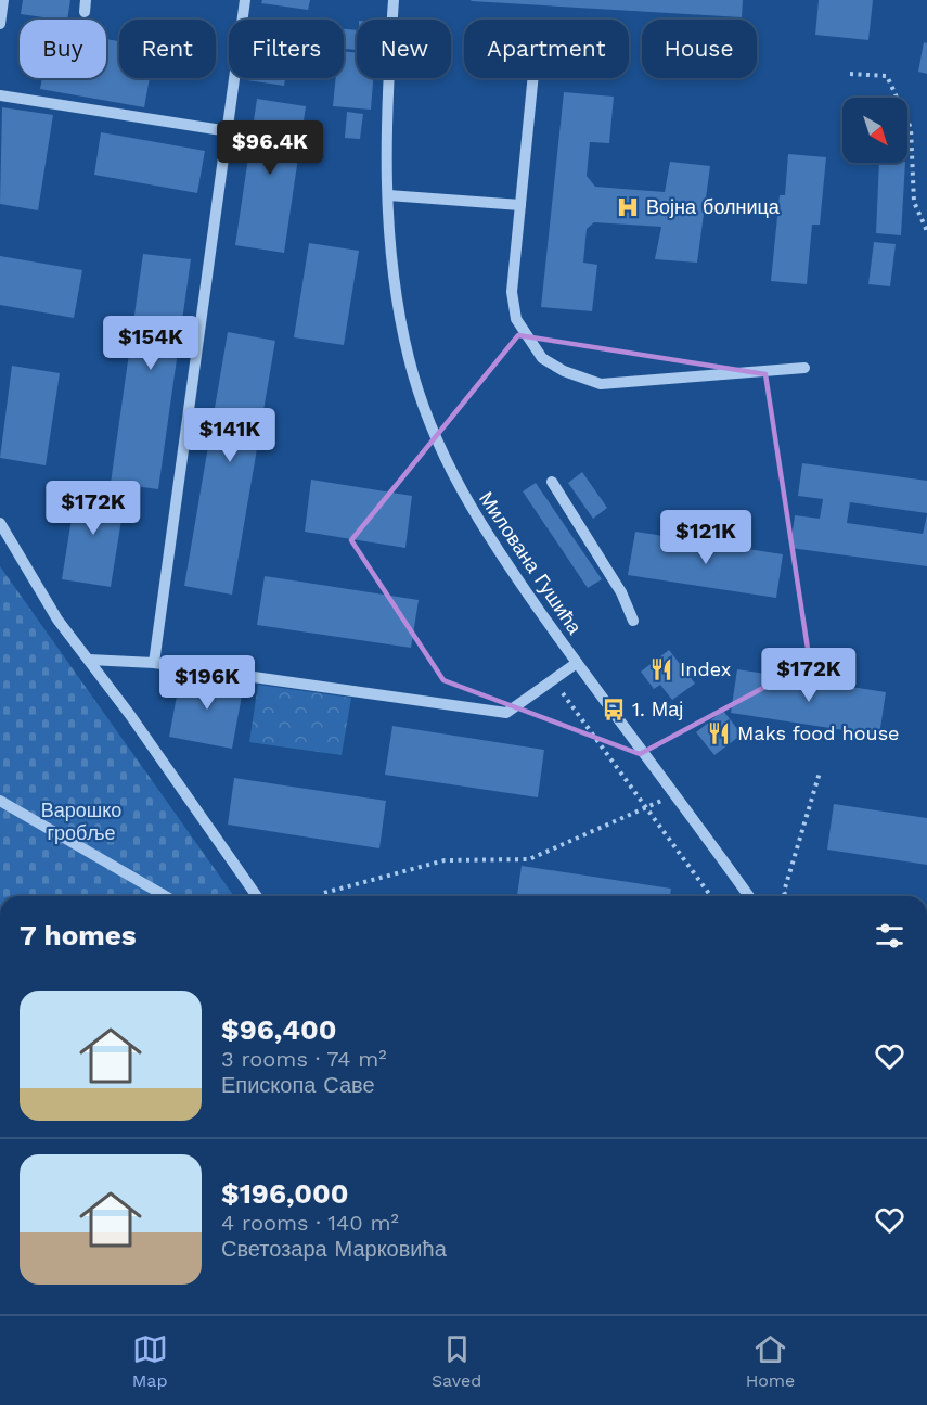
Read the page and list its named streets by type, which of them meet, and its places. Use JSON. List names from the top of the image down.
{
  "streets": {
    "street": ["Милована Гушића"]
  },
  "parks": ["Варошко гробље"],
  "places": {
    "hospital": ["Војна болница"],
    "restaurant": ["Index", "Maks food house"],
    "bus stop": ["1. Мај"]
  },
  "north": "bottom right",
  "page": {
    "chip": [
      "Buy",
      "Rent",
      "Filters",
      "New",
      "Apartment",
      "House"
    ],
    "price": [
      "$96.4K",
      "$154K",
      "$141K",
      "$172K",
      "$121K",
      "$172K",
      "$196K"
    ],
    "heading": "7 homes",
    "list": [
      {
        "name": "$96,400",
        "note": "3 rooms · 74 m² · Епископа Саве"
      },
      {
        "name": "$196,000",
        "note": "4 rooms · 140 m² · Светозара Марковића"
      }
    ],
    "tabs": ["Map", "Saved", "Home"]
  }
}
